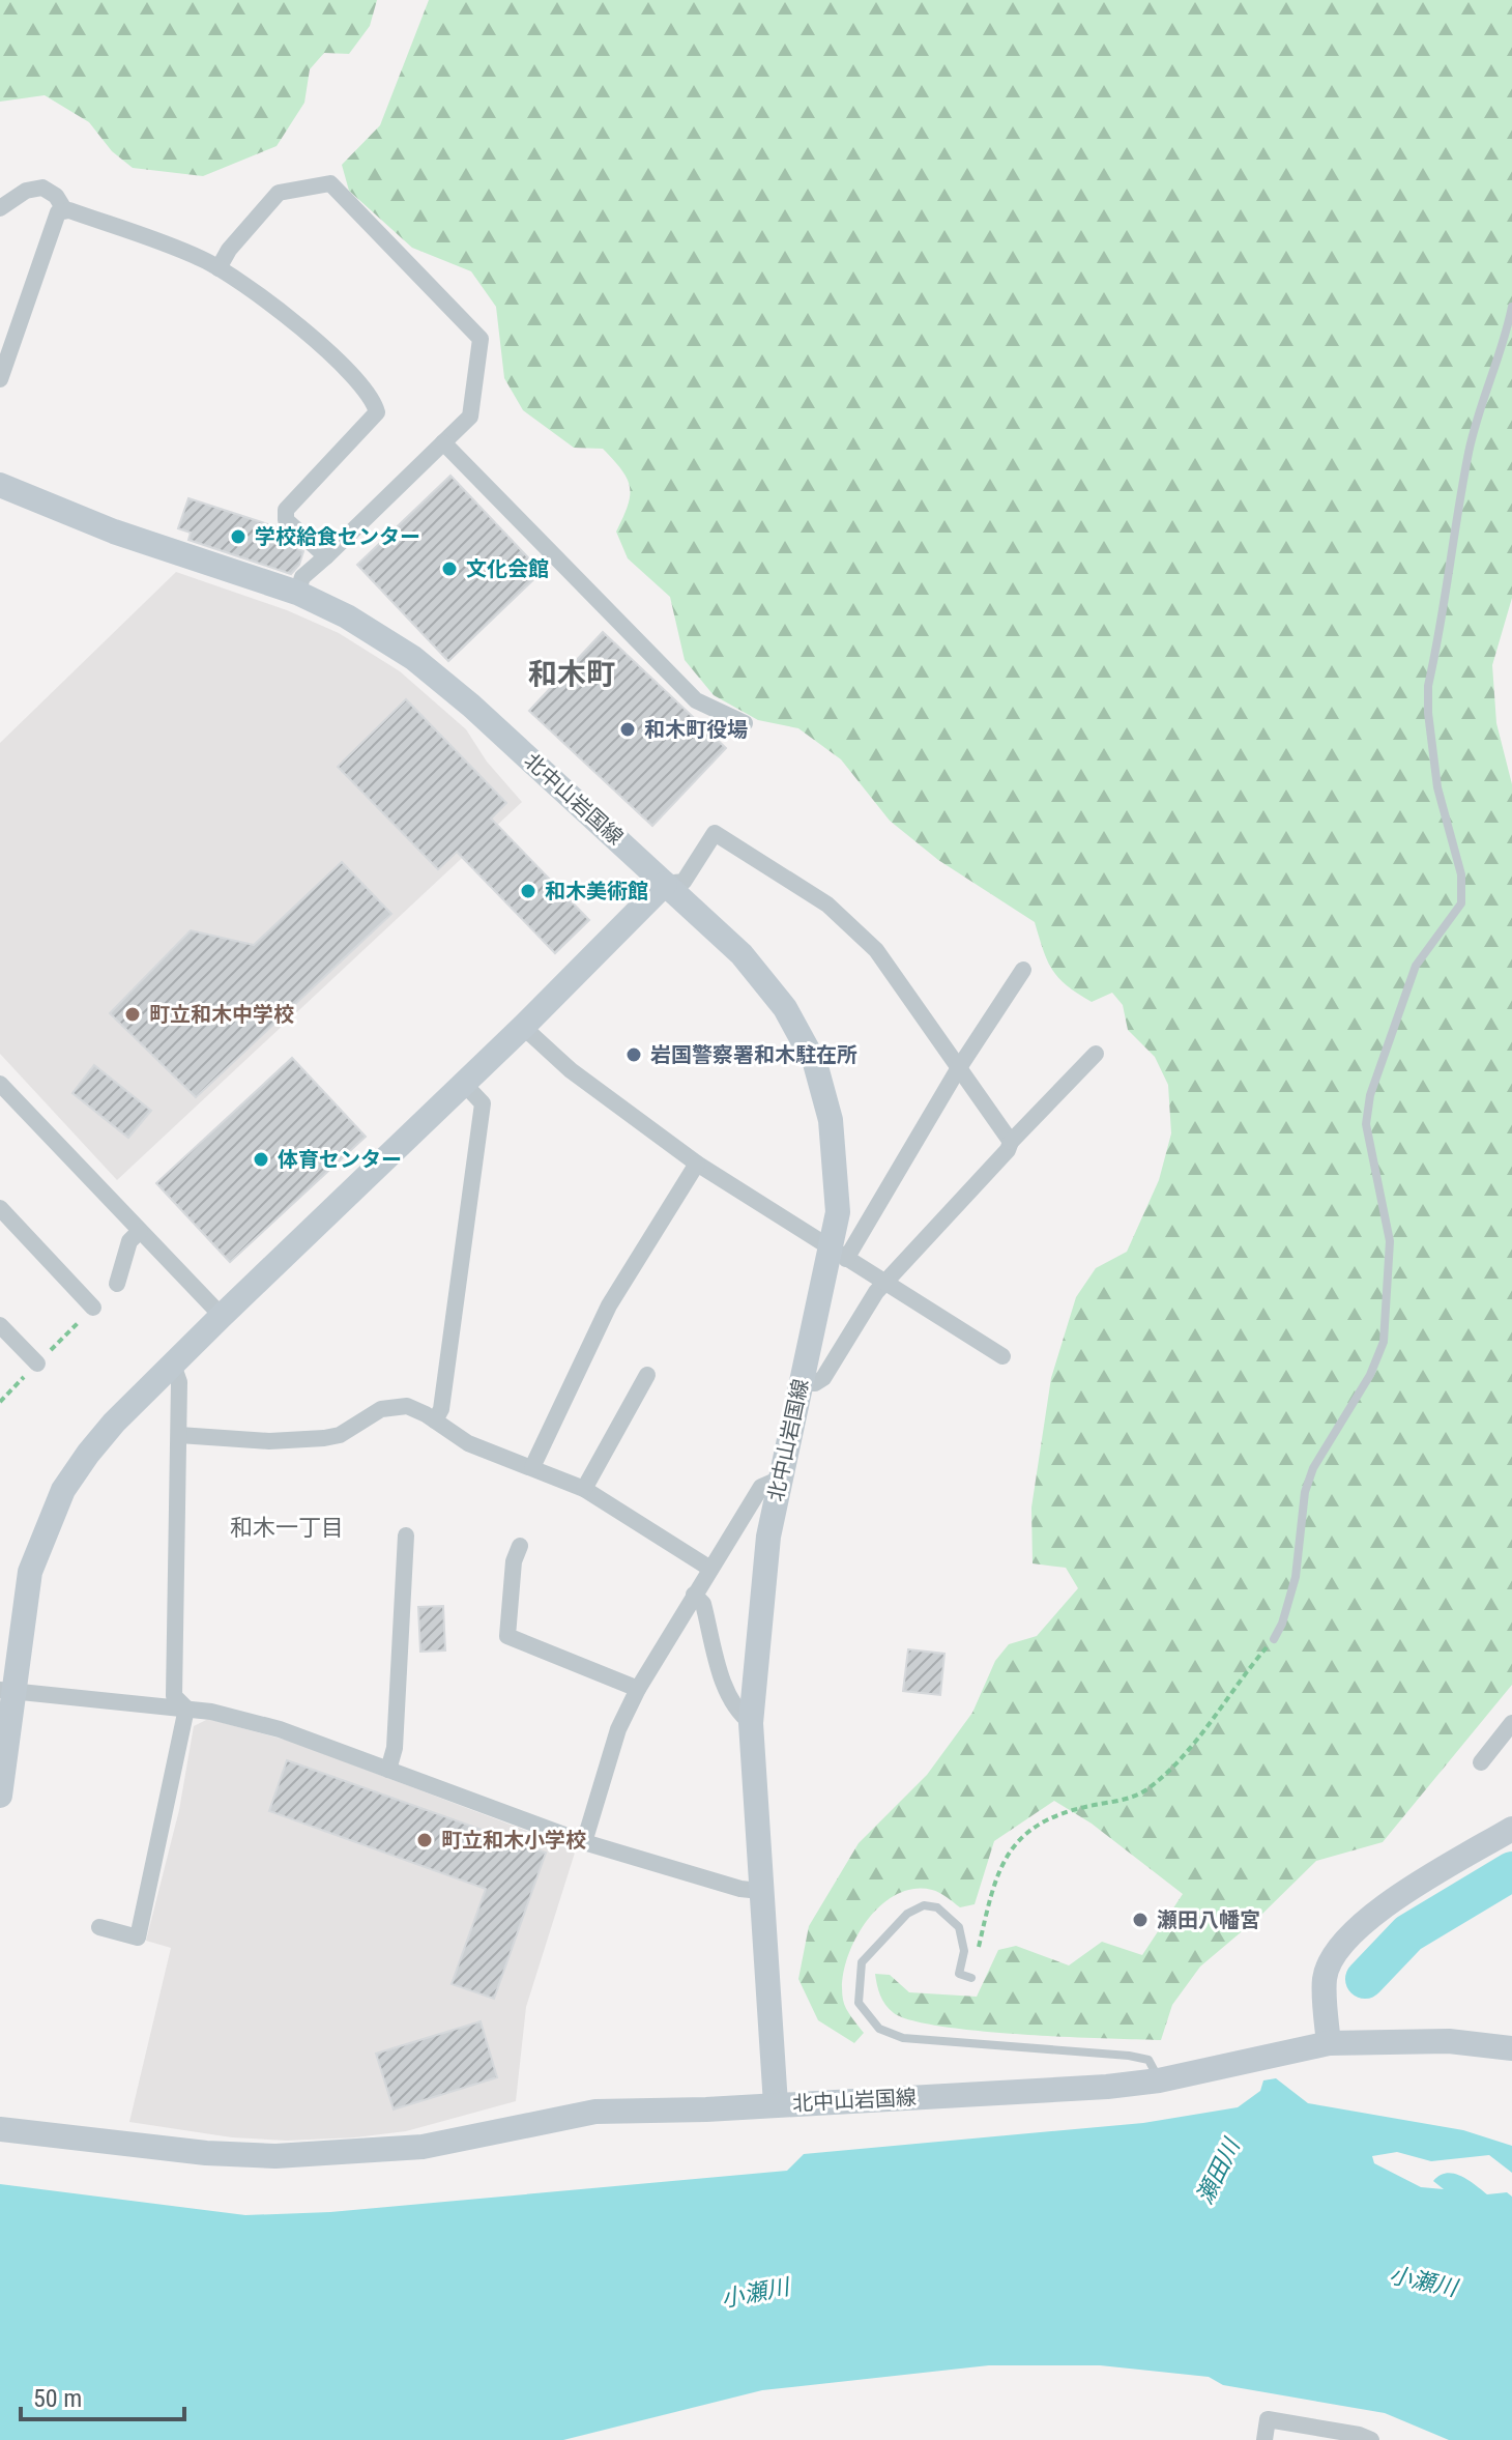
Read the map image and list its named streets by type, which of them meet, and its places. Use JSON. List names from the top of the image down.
{
  "streets": {
    "main road": ["北中山岩国線"]
  },
  "districts": ["和木町", "和木一丁目"],
  "water": ["瀬田川", "小瀬川"],
  "places": [
    "学校給食センター",
    "文化会館",
    "和木町役場",
    "和木美術館",
    "町立和木中学校",
    "岩国警察署和木駐在所",
    "体育センター",
    "町立和木小学校",
    "瀬田八幡宮"
  ],
  "scale_bar": "50 m"
}
